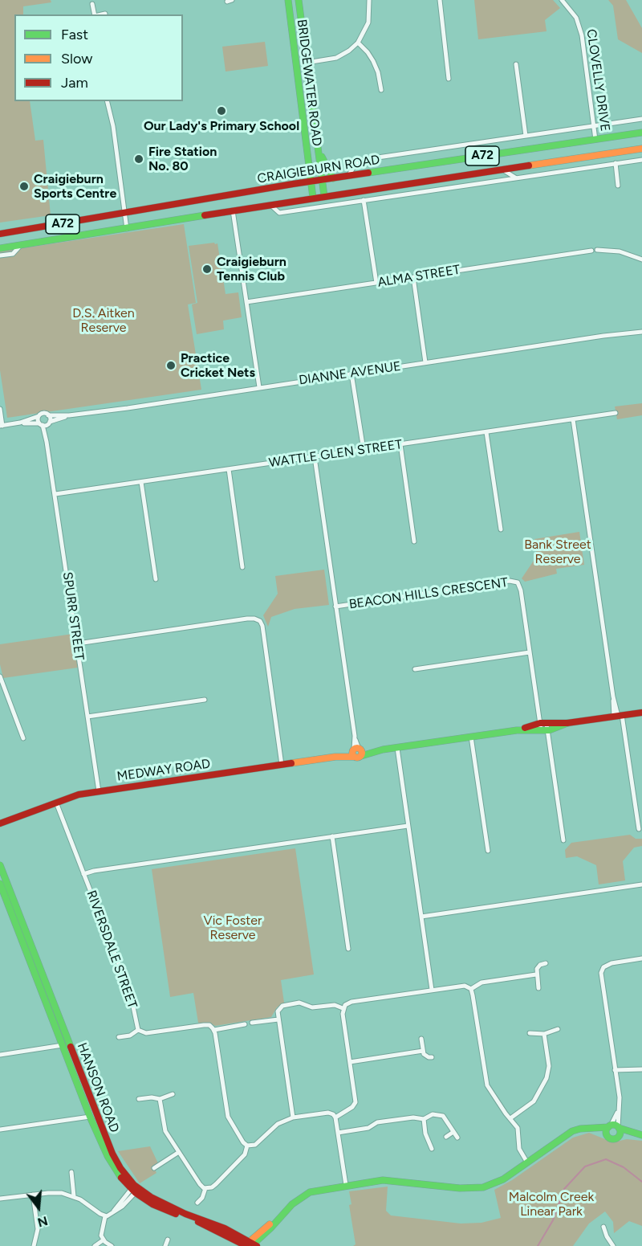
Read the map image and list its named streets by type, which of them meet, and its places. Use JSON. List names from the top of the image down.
{
  "streets": {
    "street": [
      "CLOVELLY DRIVE",
      "BRIDGEWATER ROAD",
      "A72",
      "CRAIGIEBURN ROAD",
      "ALMA STREET",
      "DIANNE AVENUE",
      "WATTLE GLEN STREET",
      "BEACON HILLS CRESCENT",
      "SPURR STREET",
      "MEDWAY ROAD",
      "RIVERSDALE STREET",
      "HANSON ROAD"
    ]
  },
  "crossings": [
    ["CLOVELLY DRIVE", "CRAIGIEBURN ROAD"],
    ["BRIDGEWATER ROAD", "CRAIGIEBURN ROAD"],
    ["DIANNE AVENUE", "SPURR STREET"],
    ["WATTLE GLEN STREET", "SPURR STREET"],
    ["BEACON HILLS CRESCENT", "MEDWAY ROAD"],
    ["SPURR STREET", "MEDWAY ROAD"],
    ["MEDWAY ROAD", "RIVERSDALE STREET"]
  ],
  "parks": [
    "D.S. Aitken Reserve",
    "Bank Street Reserve",
    "Vic Foster Reserve",
    "Malcolm Creek Linear Park"
  ],
  "places": [
    "Our Lady's Primary School",
    "Fire Station No. 80",
    "Craigieburn Sports Centre",
    "Craigieburn Tennis Club",
    "Practice Cricket Nets"
  ],
  "legend": ["Fast", "Slow", "Jam"],
  "north": "bottom"
}
